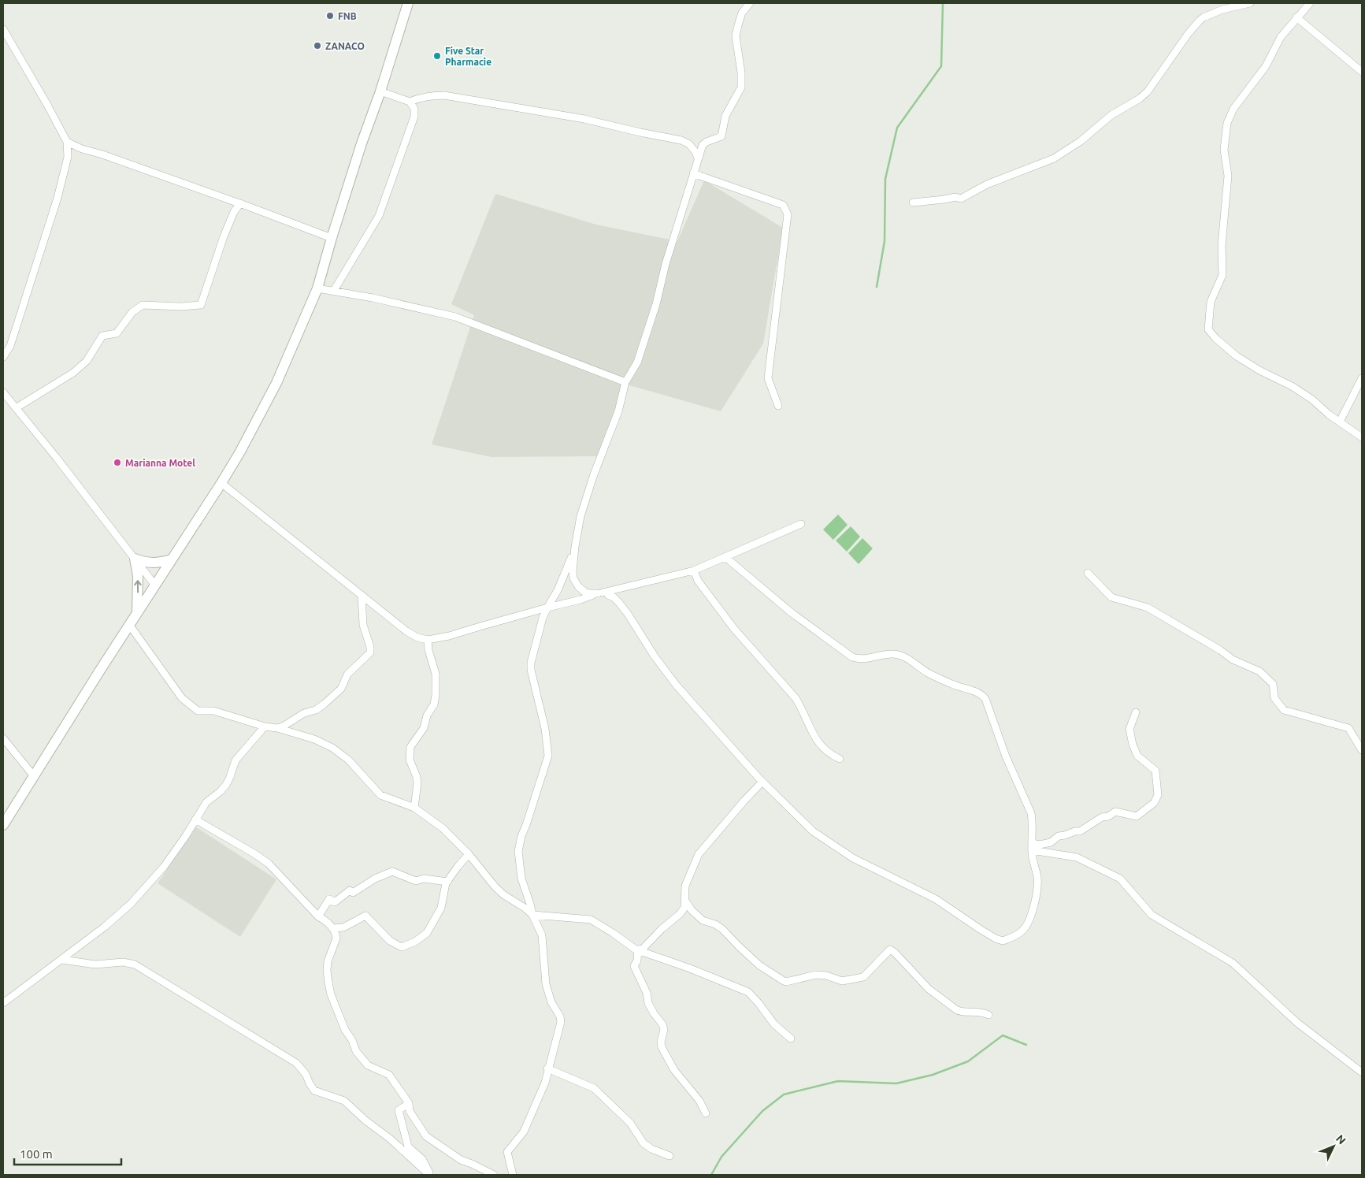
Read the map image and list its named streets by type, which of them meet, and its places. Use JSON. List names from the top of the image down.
{
  "places": [
    "FNB",
    "ZANACO",
    "Five Star Pharmacie",
    "Marianna Motel"
  ],
  "scale_bar": "100 m",
  "north": "top right"
}
